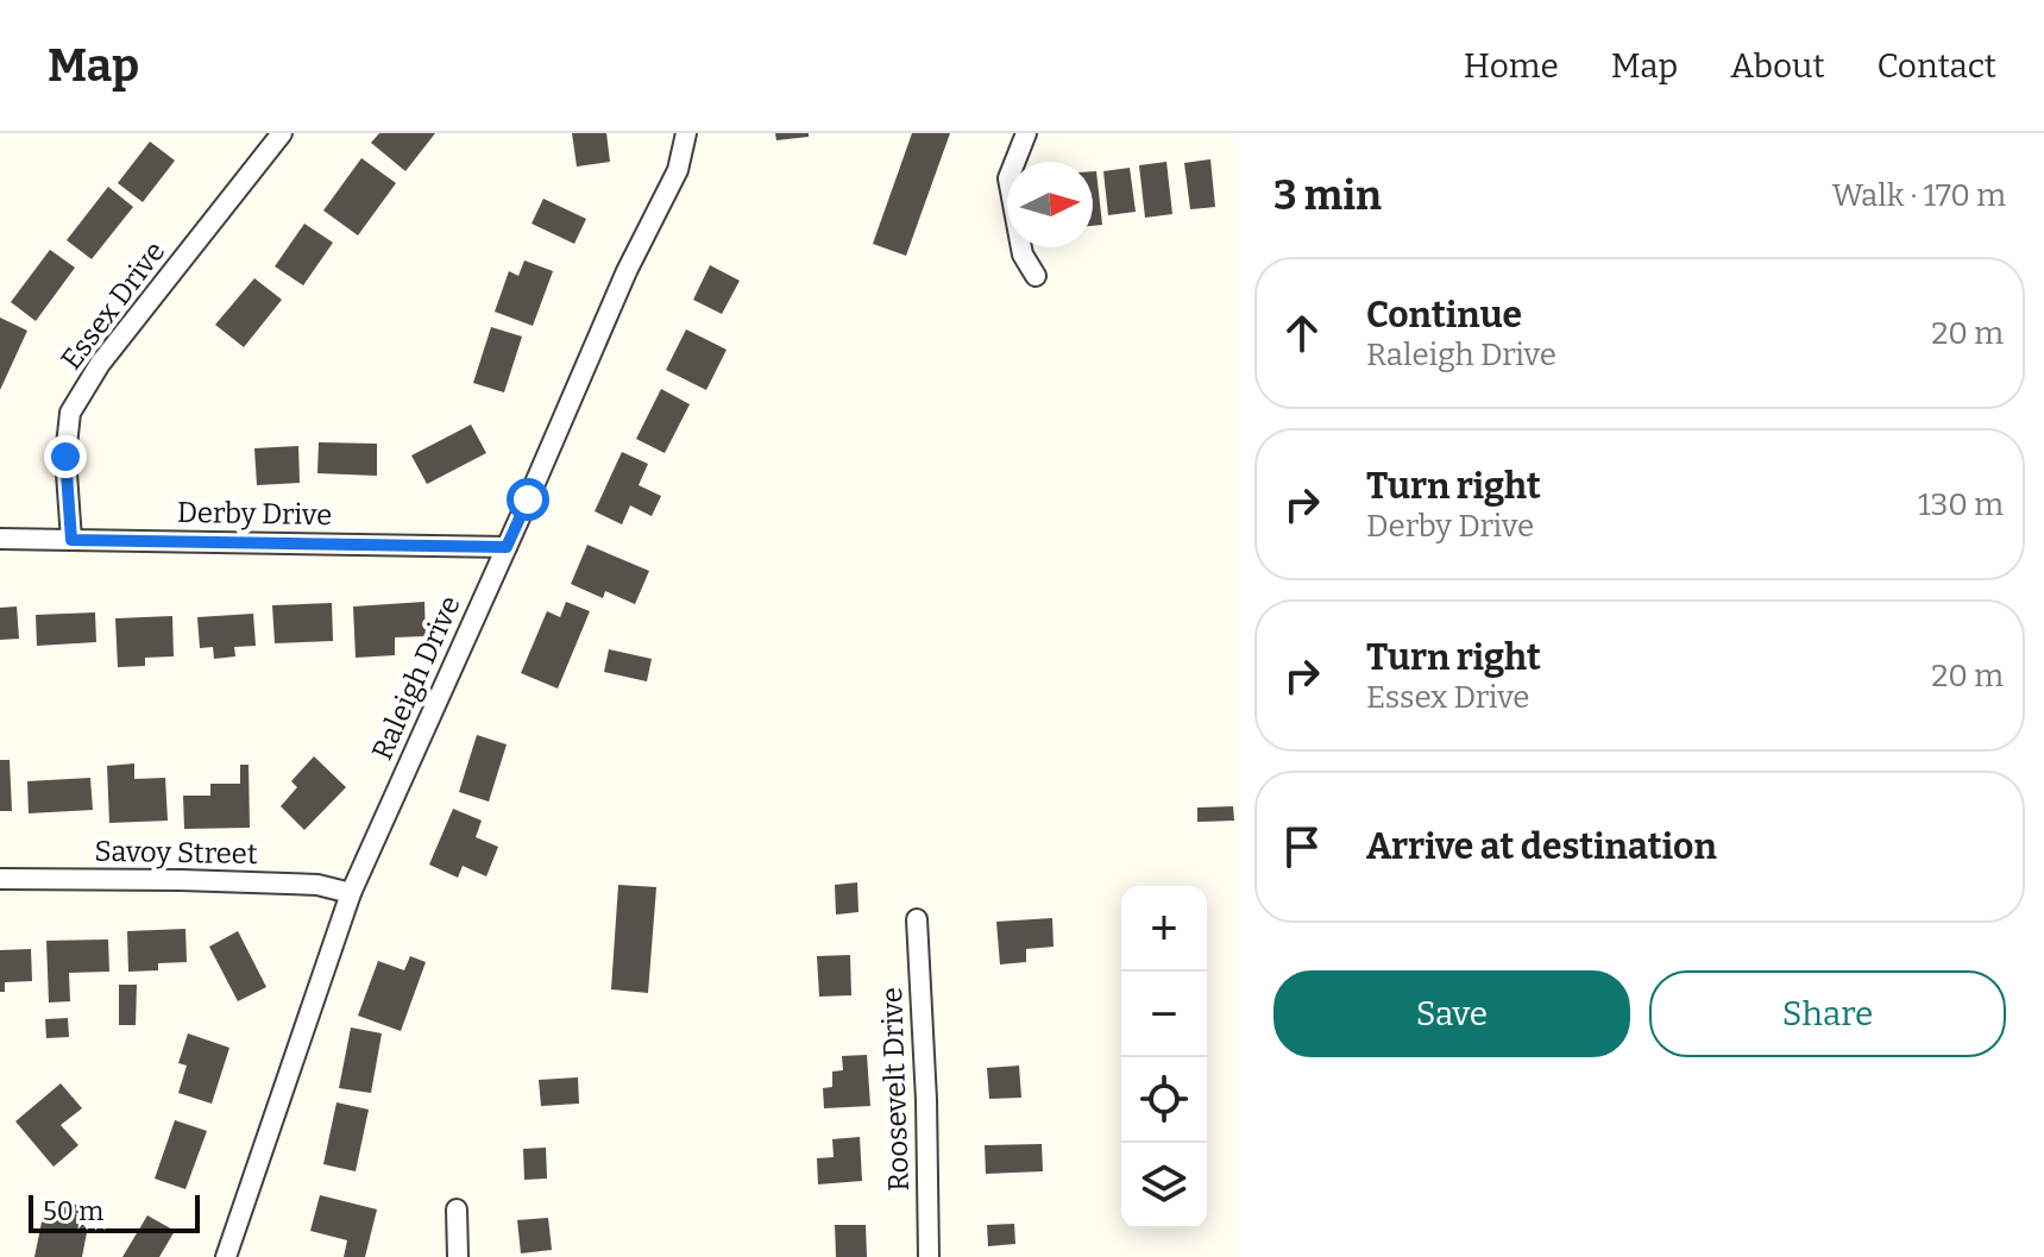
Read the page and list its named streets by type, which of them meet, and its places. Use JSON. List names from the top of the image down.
{
  "streets": {
    "street": [
      "Essex Drive",
      "Derby Drive",
      "Raleigh Drive",
      "Savoy Street",
      "Roosevelt Drive"
    ]
  },
  "crossings": [
    ["Essex Drive", "Derby Drive"],
    ["Derby Drive", "Raleigh Drive"],
    ["Raleigh Drive", "Savoy Street"]
  ],
  "scale_bar": "50 m",
  "north": "right",
  "page": {
    "header": "Map",
    "nav": [
      "Home",
      "Map",
      "About",
      "Contact"
    ],
    "heading": ["3 min", "Walk · 170 m"],
    "list": [
      ["Continue", "Raleigh Drive", "20 m"],
      ["Turn right", "Derby Drive", "130 m"],
      ["Turn right", "Essex Drive", "20 m"],
      "Arrive at destination"
    ],
    "map_buttons": ["+", "−"],
    "buttons": ["Save", "Share"],
    "scale": "50 m"
  }
}
